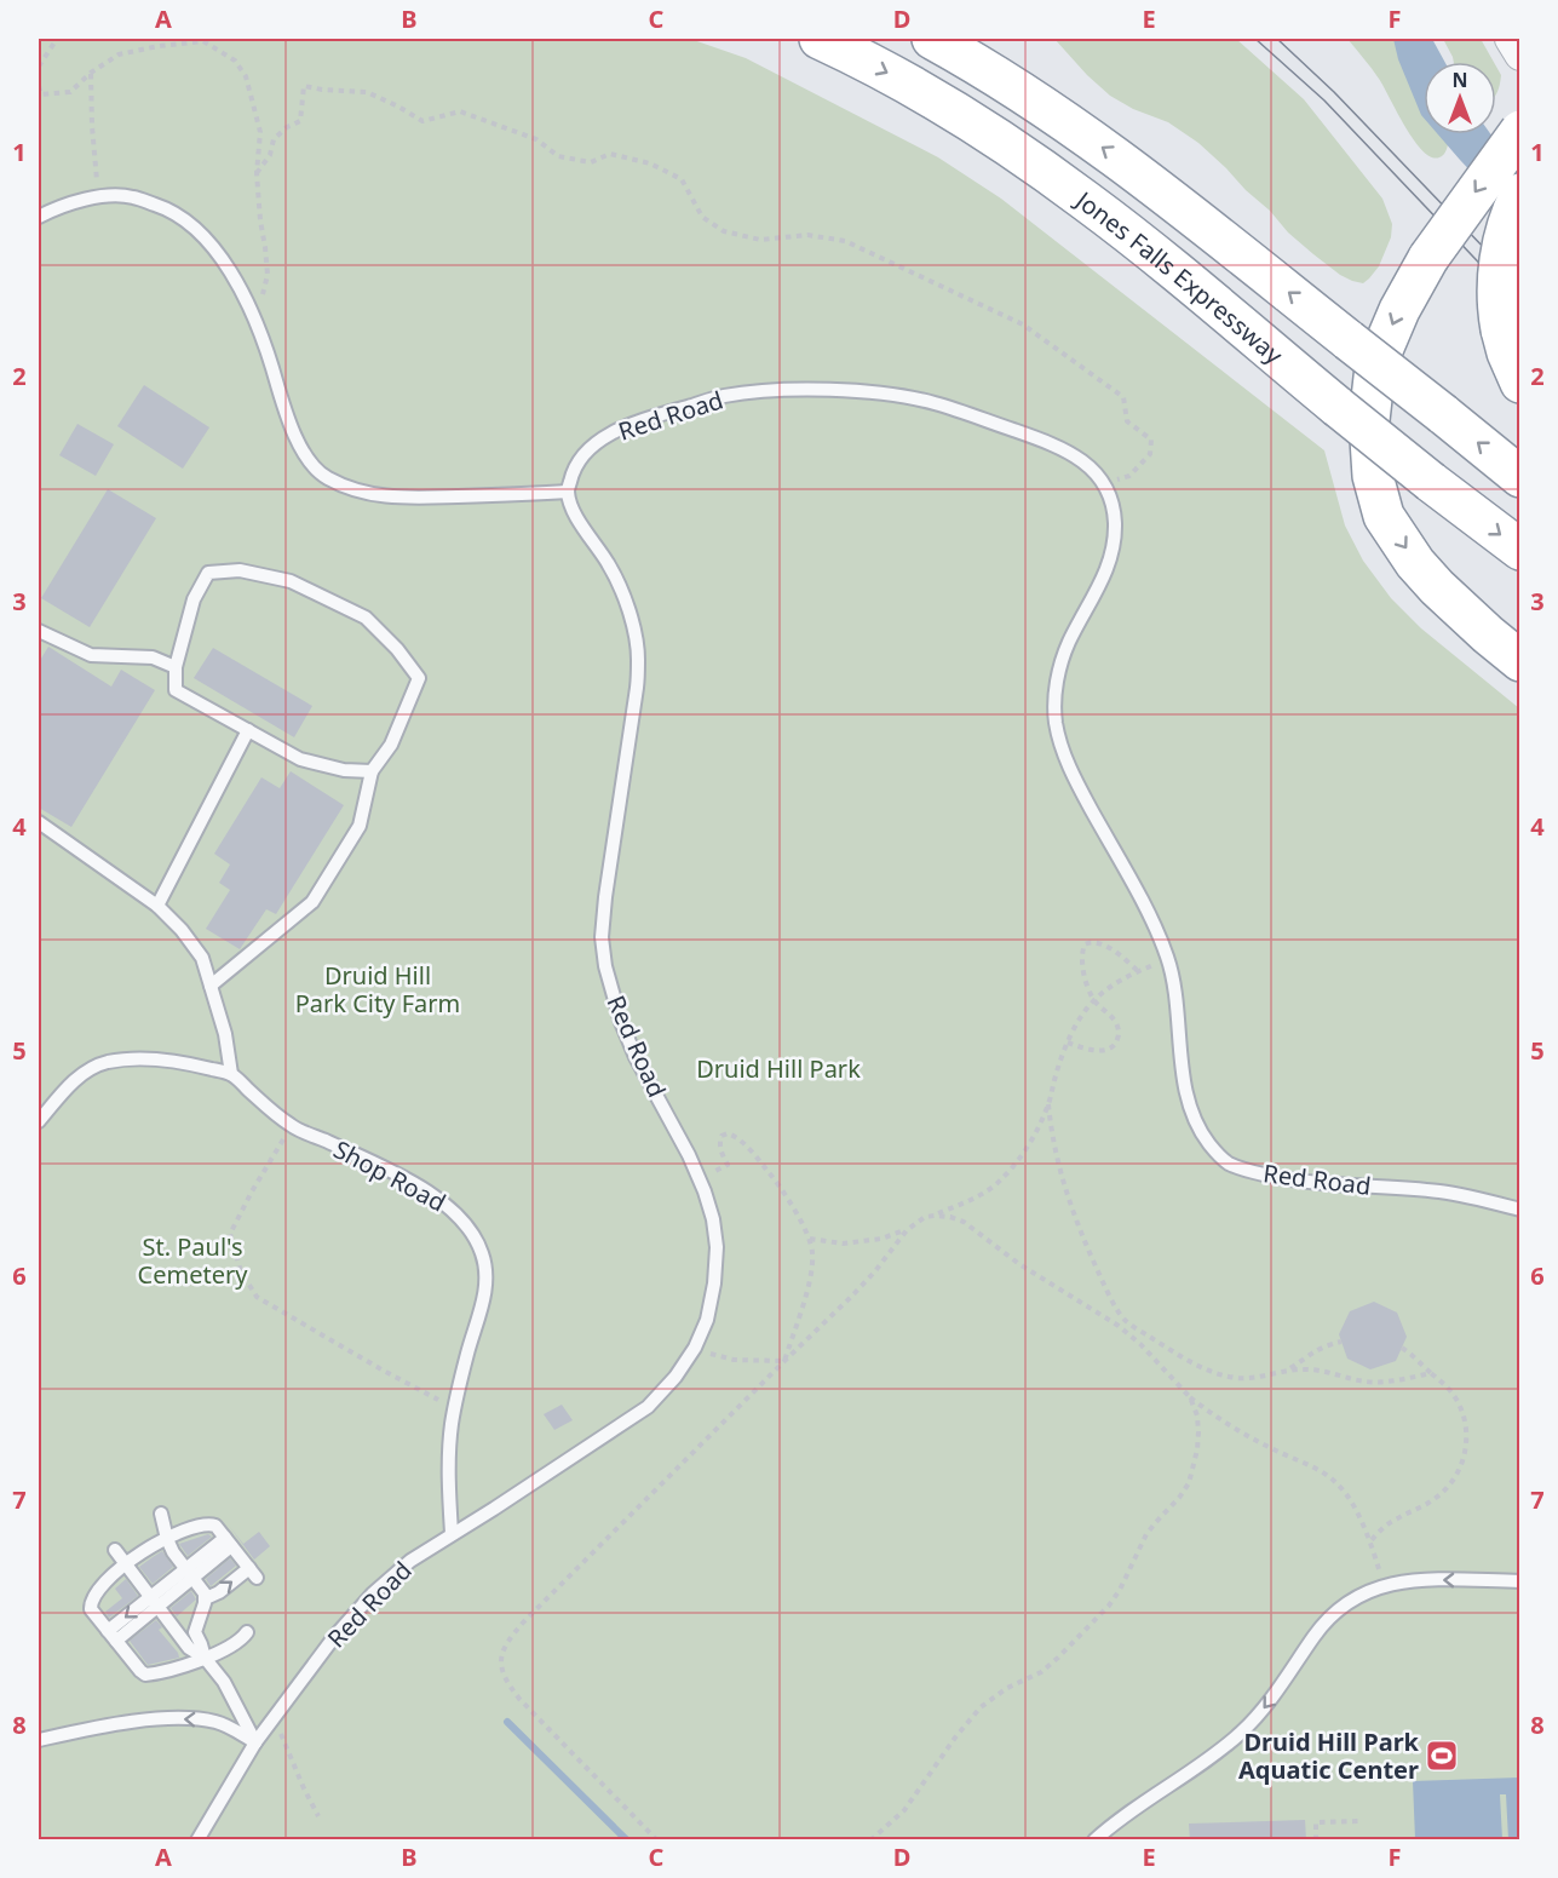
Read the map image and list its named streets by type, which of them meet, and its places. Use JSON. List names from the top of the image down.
{
  "streets": {
    "highway": ["Jones Falls Expressway"],
    "lane": ["Red Road", "Shop Road"]
  },
  "crossings": [
    ["Red Road", "Shop Road"]
  ],
  "parks": ["Druid Hill Park City Farm", "Druid Hill Park", "St. Paul's Cemetery"],
  "places": {
    "sports": ["Druid Hill Park Aquatic Center"]
  },
  "north": "top",
  "grid": {
    "columns": [
      "A",
      "B",
      "C",
      "D",
      "E",
      "F"
    ],
    "rows": [
      "1",
      "2",
      "3",
      "4",
      "5",
      "6",
      "7",
      "8"
    ]
  }
}
